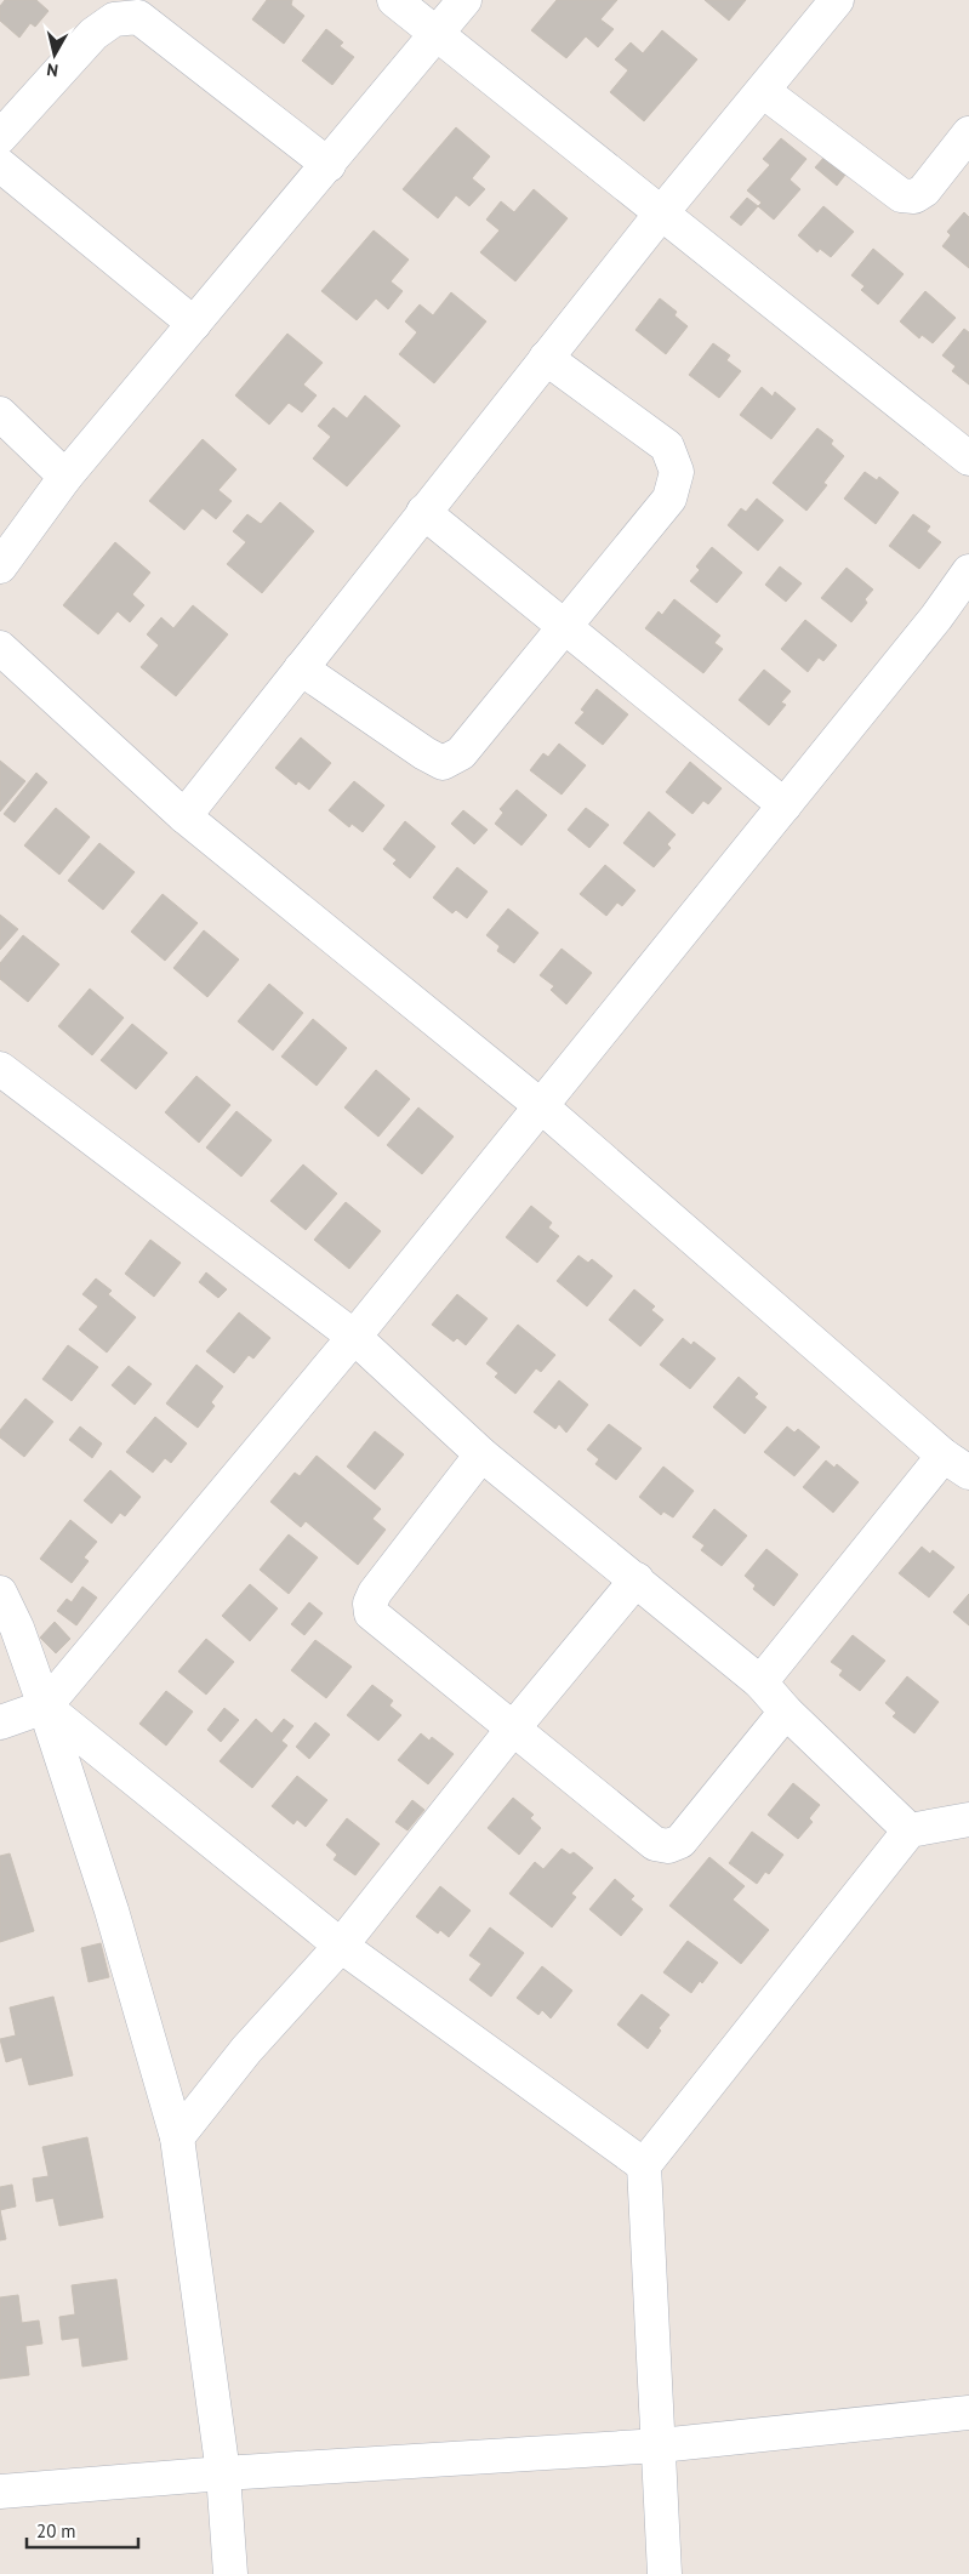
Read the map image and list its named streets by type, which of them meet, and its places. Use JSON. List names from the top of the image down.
{
  "scale_bar": "20 m",
  "north": "bottom"
}
